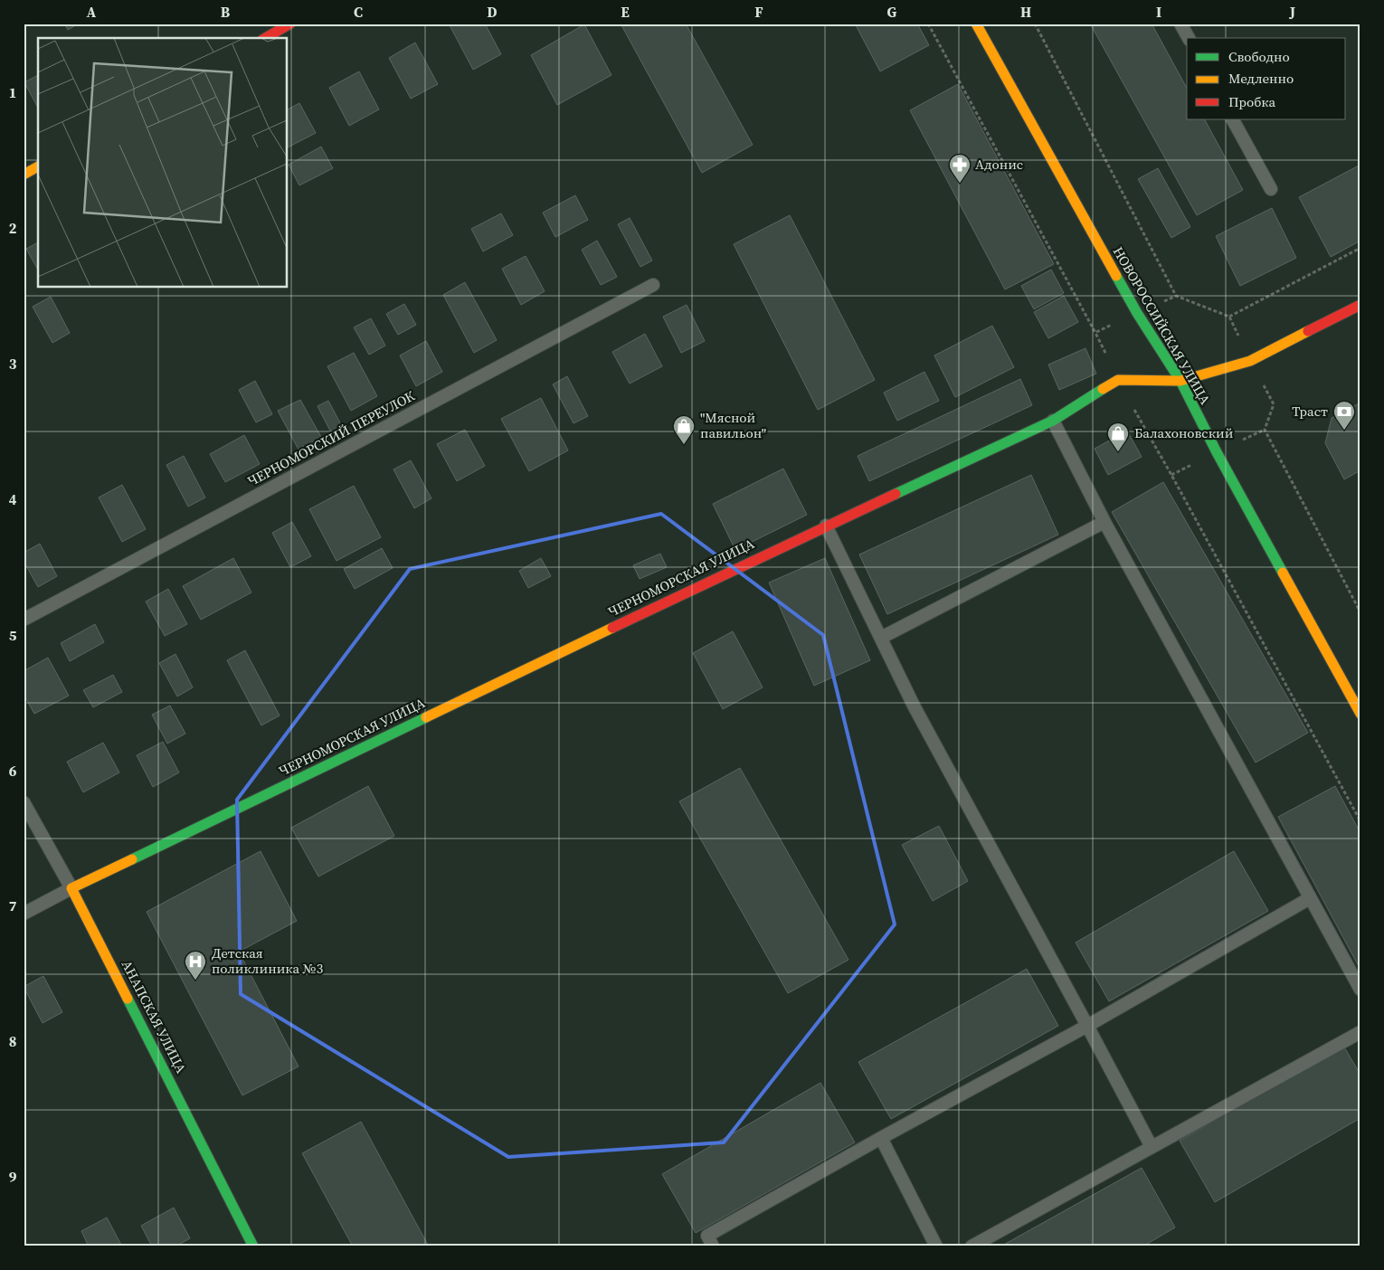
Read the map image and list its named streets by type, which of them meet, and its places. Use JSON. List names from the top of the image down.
{
  "streets": {
    "street": ["НОВОРОССИЙСКАЯ УЛИЦА", "ЧЕРНОМОРСКАЯ УЛИЦА", "АНАПСКАЯ УЛИЦА"],
    "lane": ["ЧЕРНОМОРСКИЙ ПЕРЕУЛОК"]
  },
  "crossings": [
    ["ЧЕРНОМОРСКАЯ УЛИЦА", "АНАПСКАЯ УЛИЦА"]
  ],
  "places": {
    "pharmacy": ["Адонис"],
    "bank": ["Траст"],
    "shop": ["\"Мясной павильон\"", "Балахоновский"],
    "hospital": ["Детская поликлиника №3"]
  },
  "legend": ["Свободно", "Медленно", "Пробка"],
  "grid": {
    "columns": [
      "A",
      "B",
      "C",
      "D",
      "E",
      "F",
      "G",
      "H",
      "I",
      "J"
    ],
    "rows": [
      "1",
      "2",
      "3",
      "4",
      "5",
      "6",
      "7",
      "8",
      "9"
    ]
  }
}
